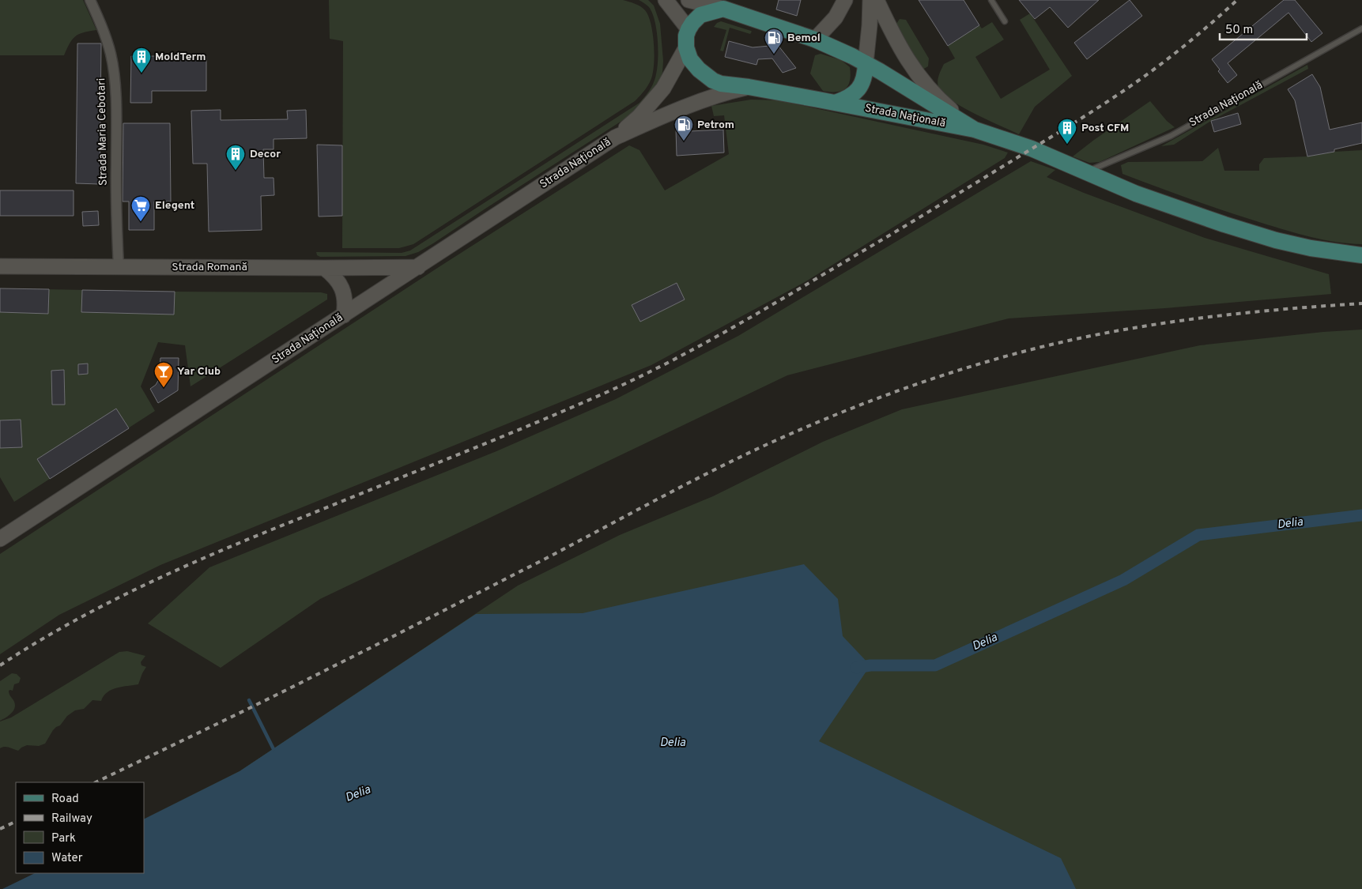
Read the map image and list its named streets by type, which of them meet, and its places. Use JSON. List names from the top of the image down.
{
  "streets": {
    "main road": ["Strada Națională", "Strada Romană"],
    "street": ["Strada Maria Cebotari"]
  },
  "crossings": [
    ["Strada Națională", "Strada Romană"],
    ["Strada Maria Cebotari", "Strada Romană"]
  ],
  "water": ["Delia"],
  "places": {
    "fuel station": ["Bemol", "Petrom"],
    "building": ["MoldTerm", "Post CFM", "Decor"],
    "supermarket": ["Elegent"],
    "bar": ["Yar Club"]
  },
  "legend": [
    "Road",
    "Railway",
    "Park",
    "Water"
  ],
  "scale_bar": "50 m"
}
